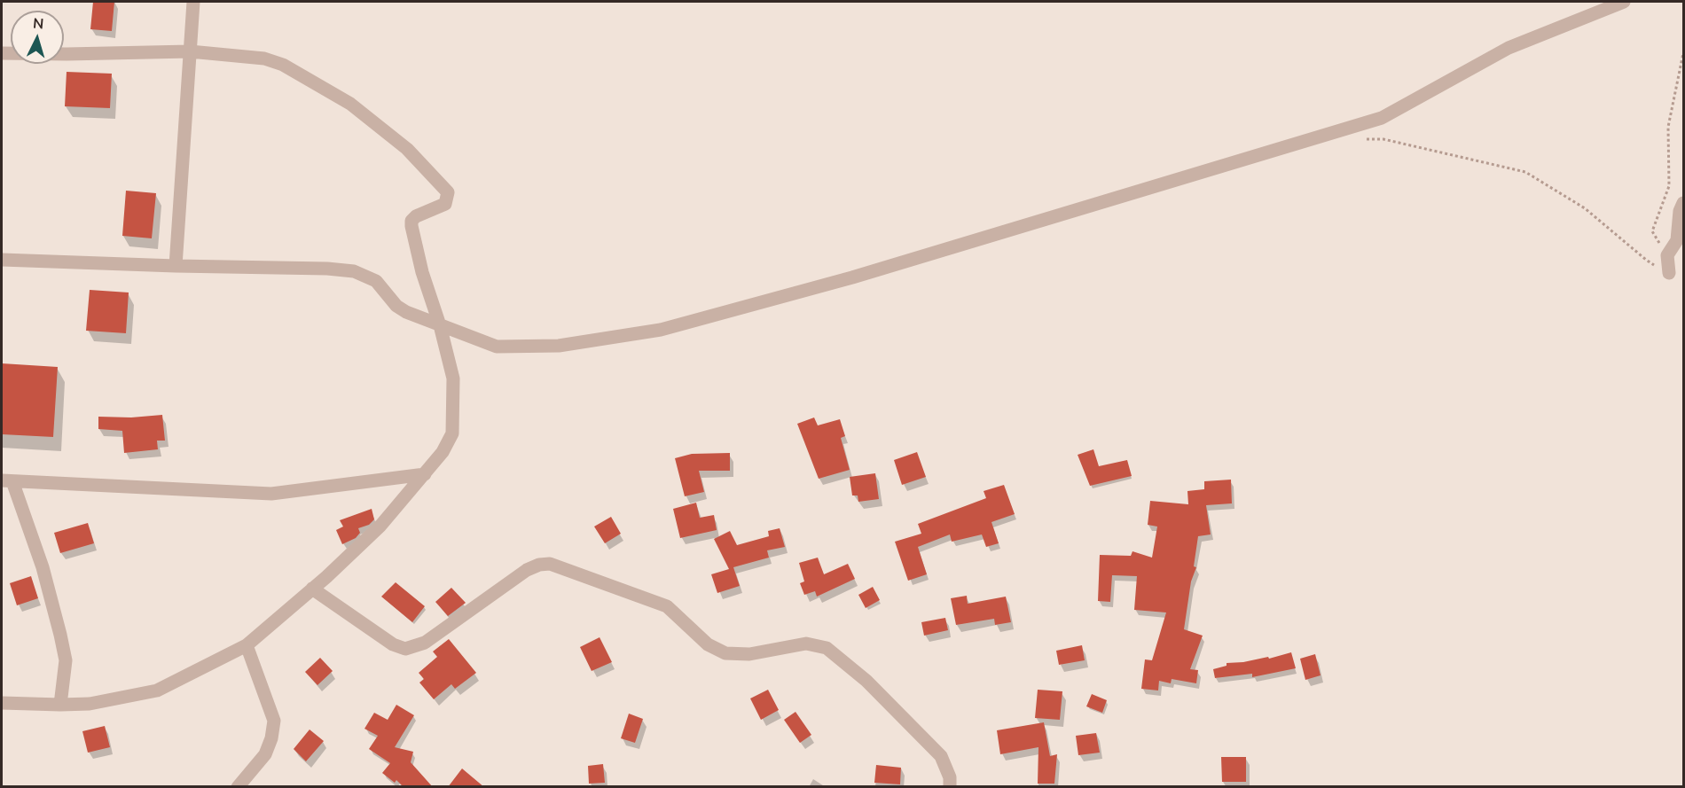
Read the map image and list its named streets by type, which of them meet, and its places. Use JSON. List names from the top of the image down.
{
  "north": "top"
}
